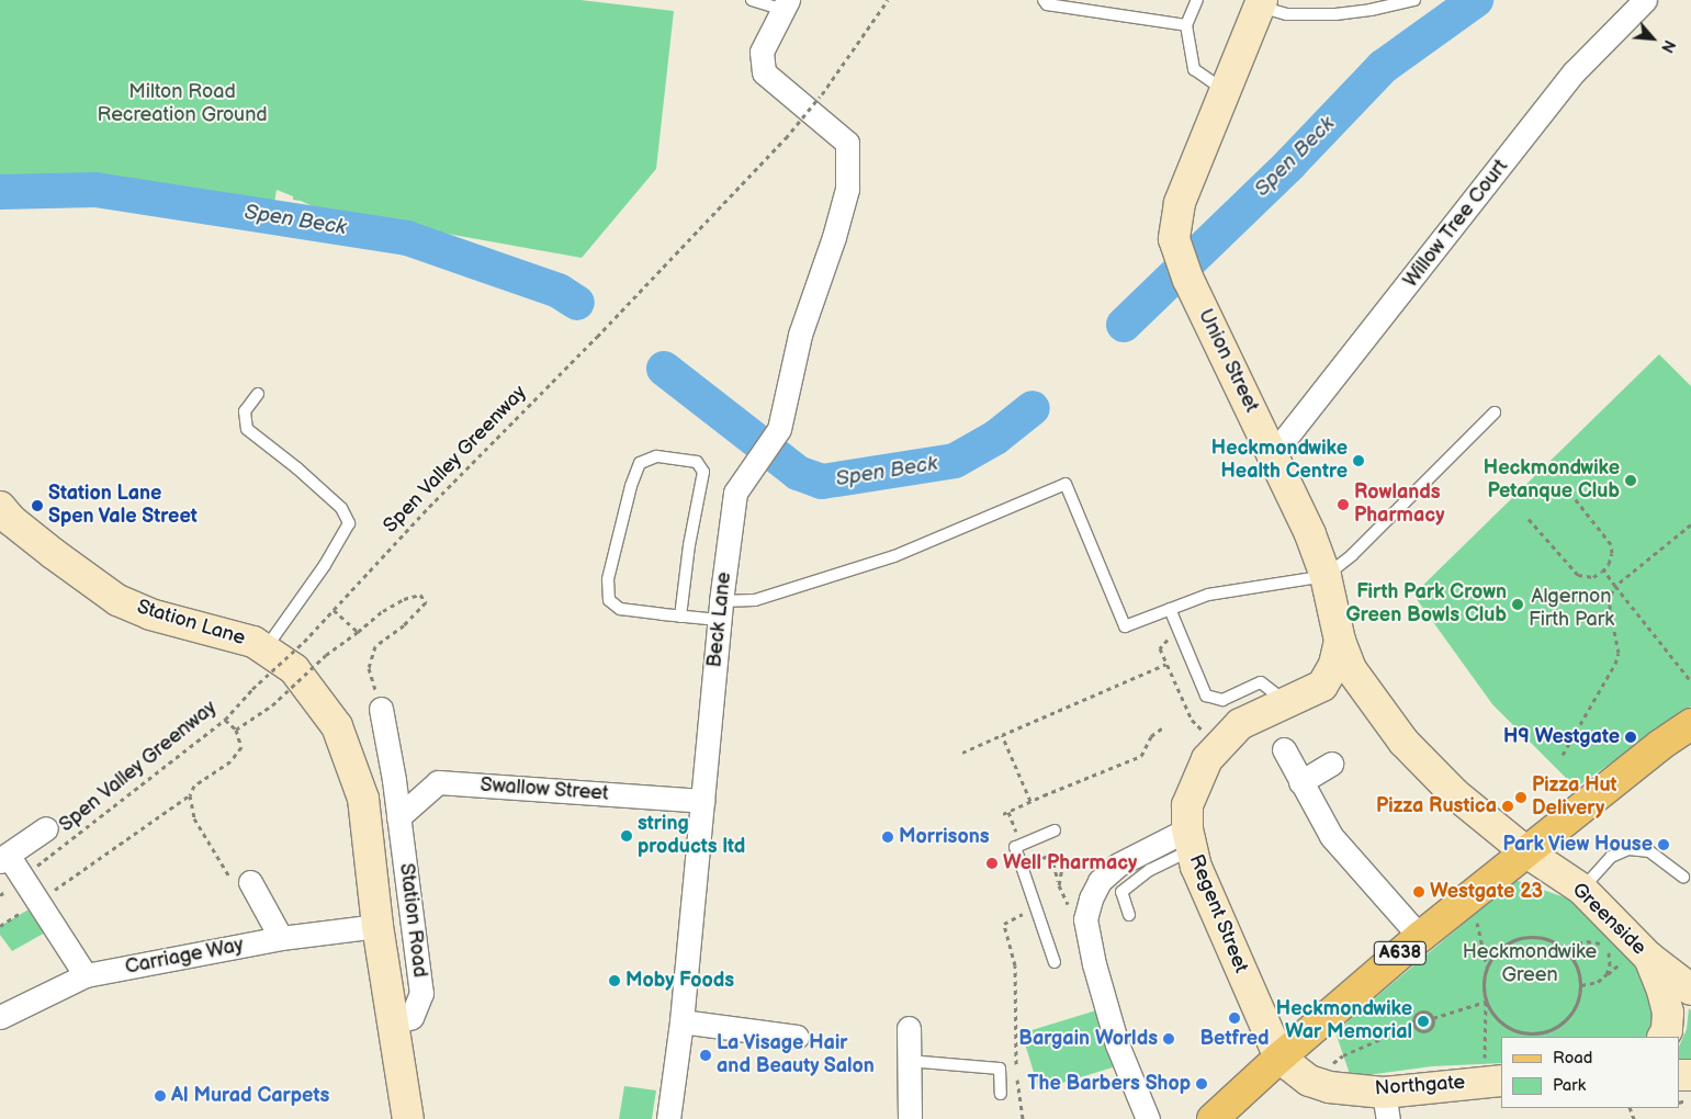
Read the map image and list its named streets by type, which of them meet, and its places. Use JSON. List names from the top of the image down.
{
  "streets": {
    "main road": ["A638"],
    "street": [
      "Willow Tree Court",
      "Union Street",
      "Beck Lane",
      "Station Lane",
      "Swallow Street",
      "Regent Street",
      "Greenside",
      "Station Road",
      "Carriage Way",
      "Northgate"
    ],
    "path": ["Spen Valley Greenway"]
  },
  "crossings": [
    ["Willow Tree Court", "Union Street"],
    ["Union Street", "Regent Street"],
    ["Union Street", "Greenside"],
    ["Union Street", "A638"],
    ["Beck Lane", "Swallow Street"],
    ["Station Lane", "Station Road"],
    ["Station Lane", "Carriage Way"],
    ["Swallow Street", "Station Road"],
    ["Regent Street", "A638"],
    ["Regent Street", "Northgate"],
    ["Greenside", "A638"],
    ["A638", "Northgate"]
  ],
  "water": ["Spen Beck"],
  "parks": ["Milton Road Recreation Ground", "Algernon Firth Park", "Heckmondwike Green"],
  "places": [
    "Heckmondwike Health Centre",
    "Heckmondwike Petanque Club",
    "Rowlands Pharmacy",
    "Station Lane Spen Vale Street",
    "Firth Park Crown Green Bowls Club",
    "H9 Westgate",
    "Pizza Hut Delivery",
    "Pizza Rustica",
    "string products ltd",
    "Morrisons",
    "Park View House",
    "Well Pharmacy",
    "Westgate 23",
    "Moby Foods",
    "Betfred",
    "Heckmondwike War Memorial",
    "Bargain Worlds",
    "La Visage Hair and Beauty Salon",
    "The Barbers Shop",
    "Al Murad Carpets"
  ],
  "legend": ["Road", "Park"],
  "north": "bottom right"
}
